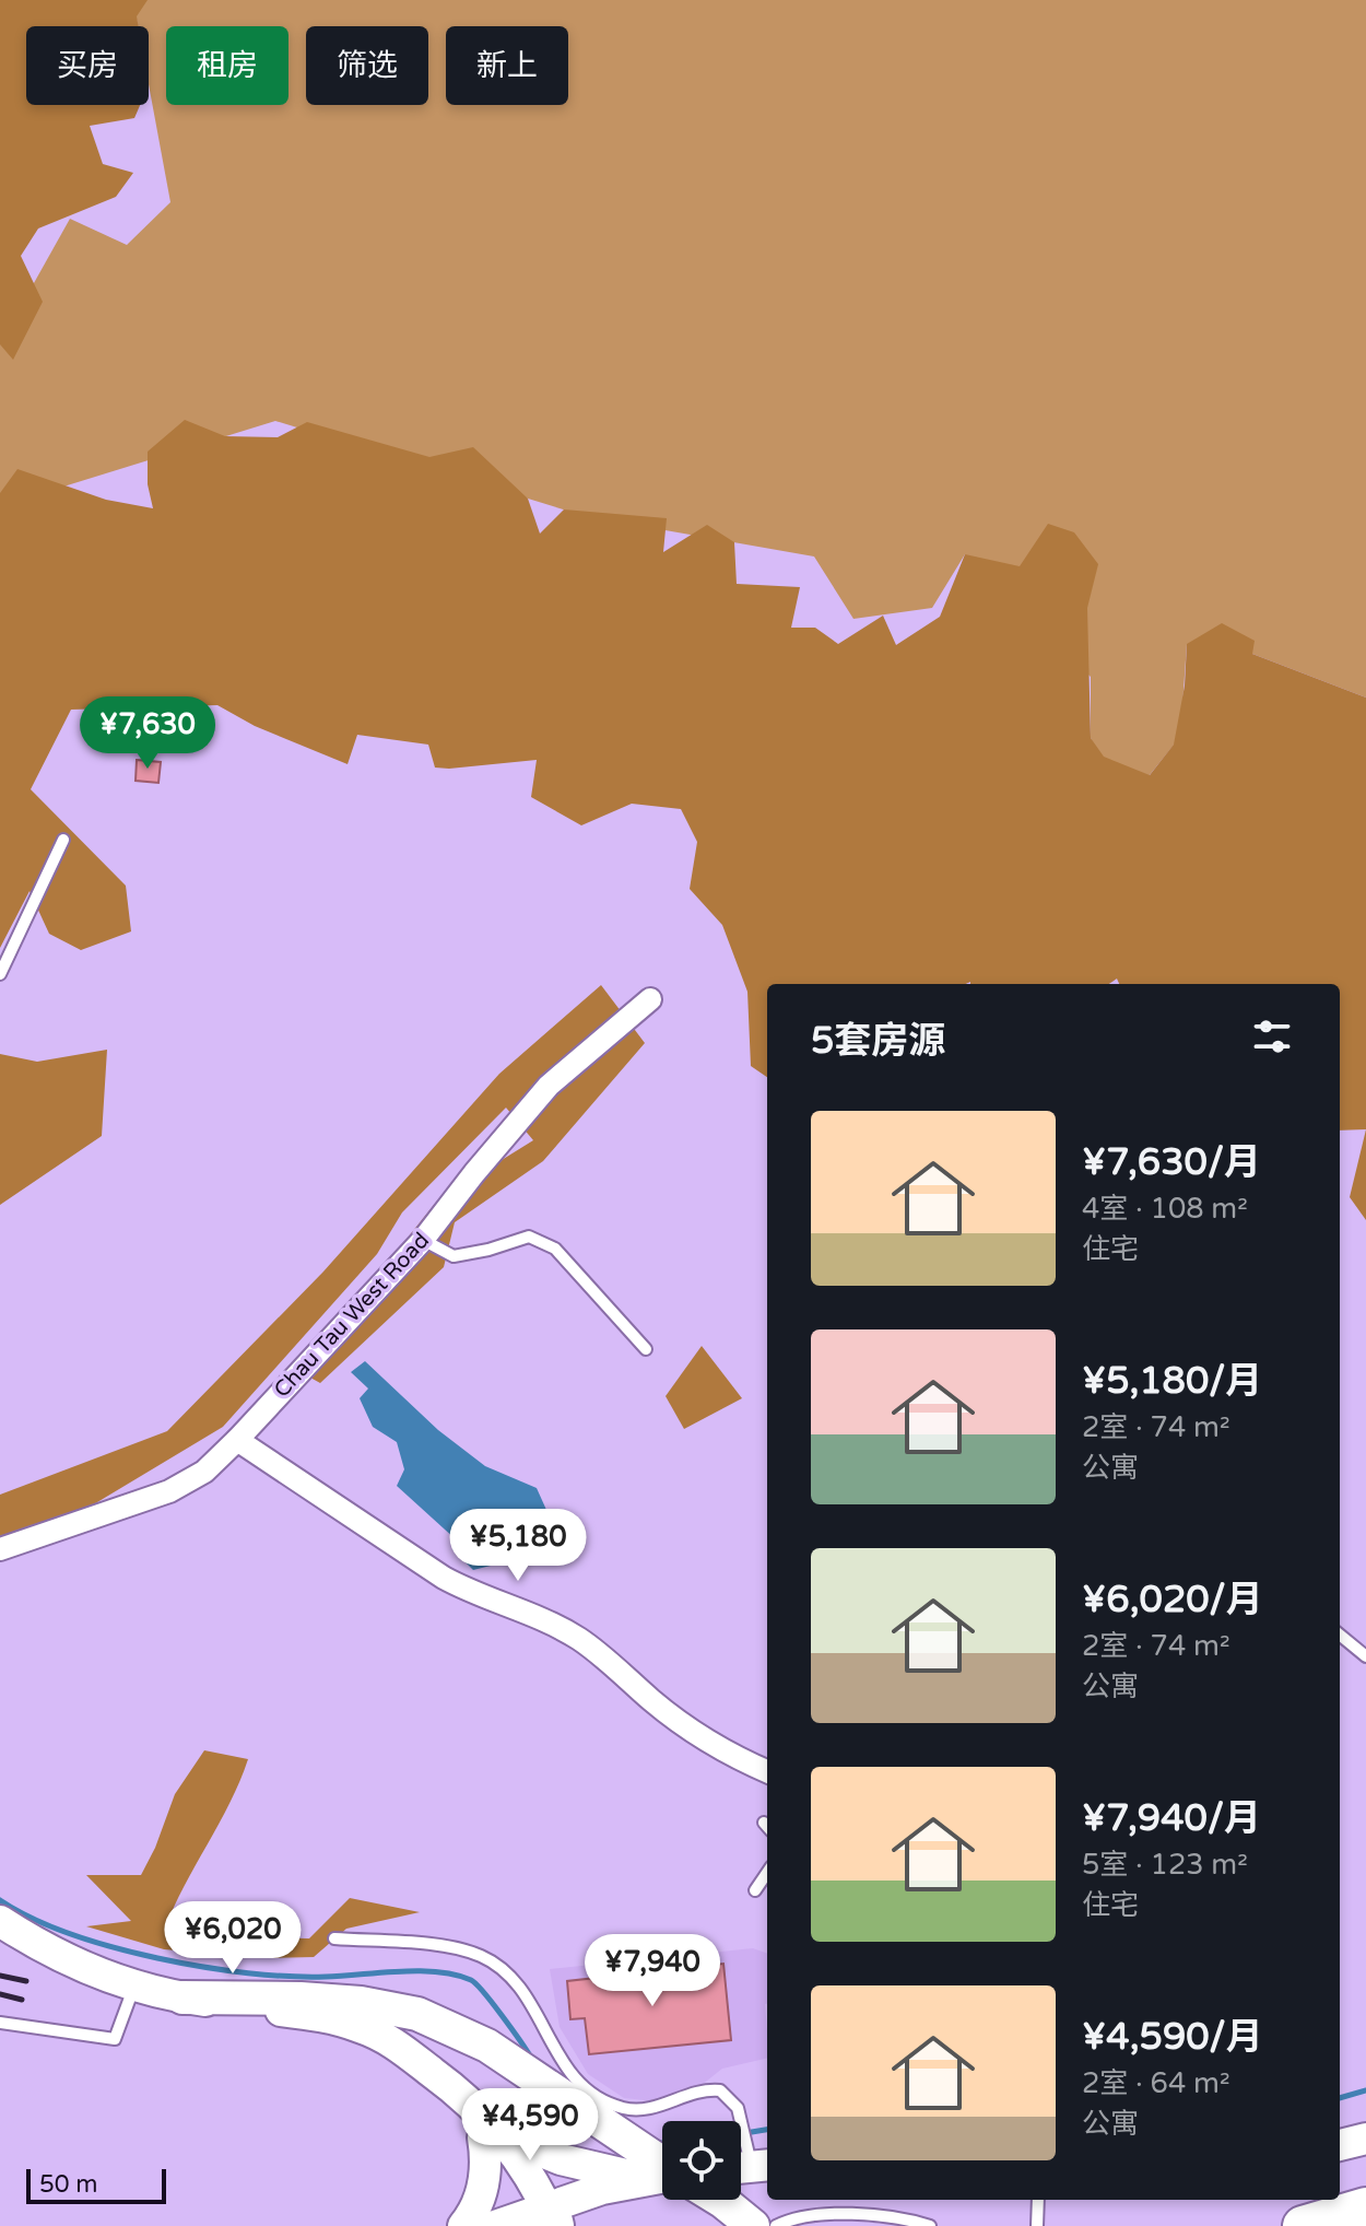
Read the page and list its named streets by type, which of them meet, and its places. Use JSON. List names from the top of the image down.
{
  "streets": {
    "street": ["Chau Tau West Road"]
  },
  "scale_bar": "50 m",
  "page": {
    "chip": [
      "买房",
      "租房",
      "筛选",
      "新上"
    ],
    "price": [
      "¥7,630",
      "¥5,180",
      "¥6,020",
      "¥7,940",
      "¥4,590"
    ],
    "heading": "5套房源",
    "list": [
      {
        "name": "¥7,630/月",
        "note": "4室 · 108 m² · 住宅"
      },
      {
        "name": "¥5,180/月",
        "note": "2室 · 74 m² · 公寓"
      },
      {
        "name": "¥6,020/月",
        "note": "2室 · 74 m² · 公寓"
      },
      {
        "name": "¥7,940/月",
        "note": "5室 · 123 m² · 住宅"
      },
      {
        "name": "¥4,590/月",
        "note": "2室 · 64 m² · 公寓"
      }
    ],
    "scale": "50 m"
  }
}
